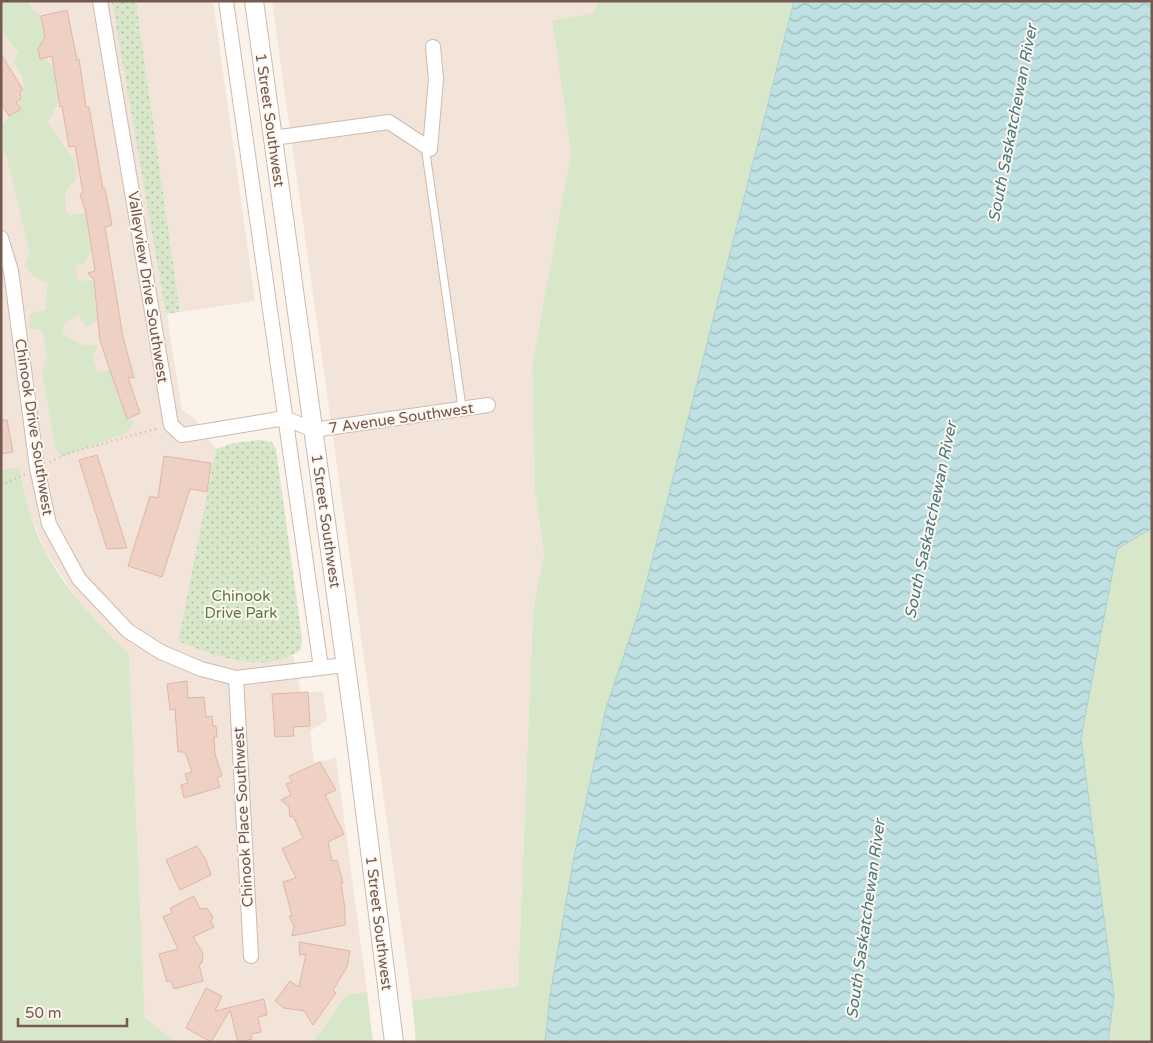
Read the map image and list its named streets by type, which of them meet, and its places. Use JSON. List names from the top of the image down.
{
  "streets": {
    "street": [
      "1 Street Southwest",
      "Valleyview Drive Southwest",
      "7 Avenue Southwest",
      "Chinook Drive Southwest",
      "Chinook Place Southwest"
    ]
  },
  "crossings": [
    ["1 Street Southwest", "7 Avenue Southwest"],
    ["1 Street Southwest", "Chinook Drive Southwest"],
    ["Chinook Drive Southwest", "Chinook Place Southwest"]
  ],
  "water": ["South Saskatchewan River"],
  "parks": ["Chinook Drive Park"],
  "scale_bar": "50 m"
}
